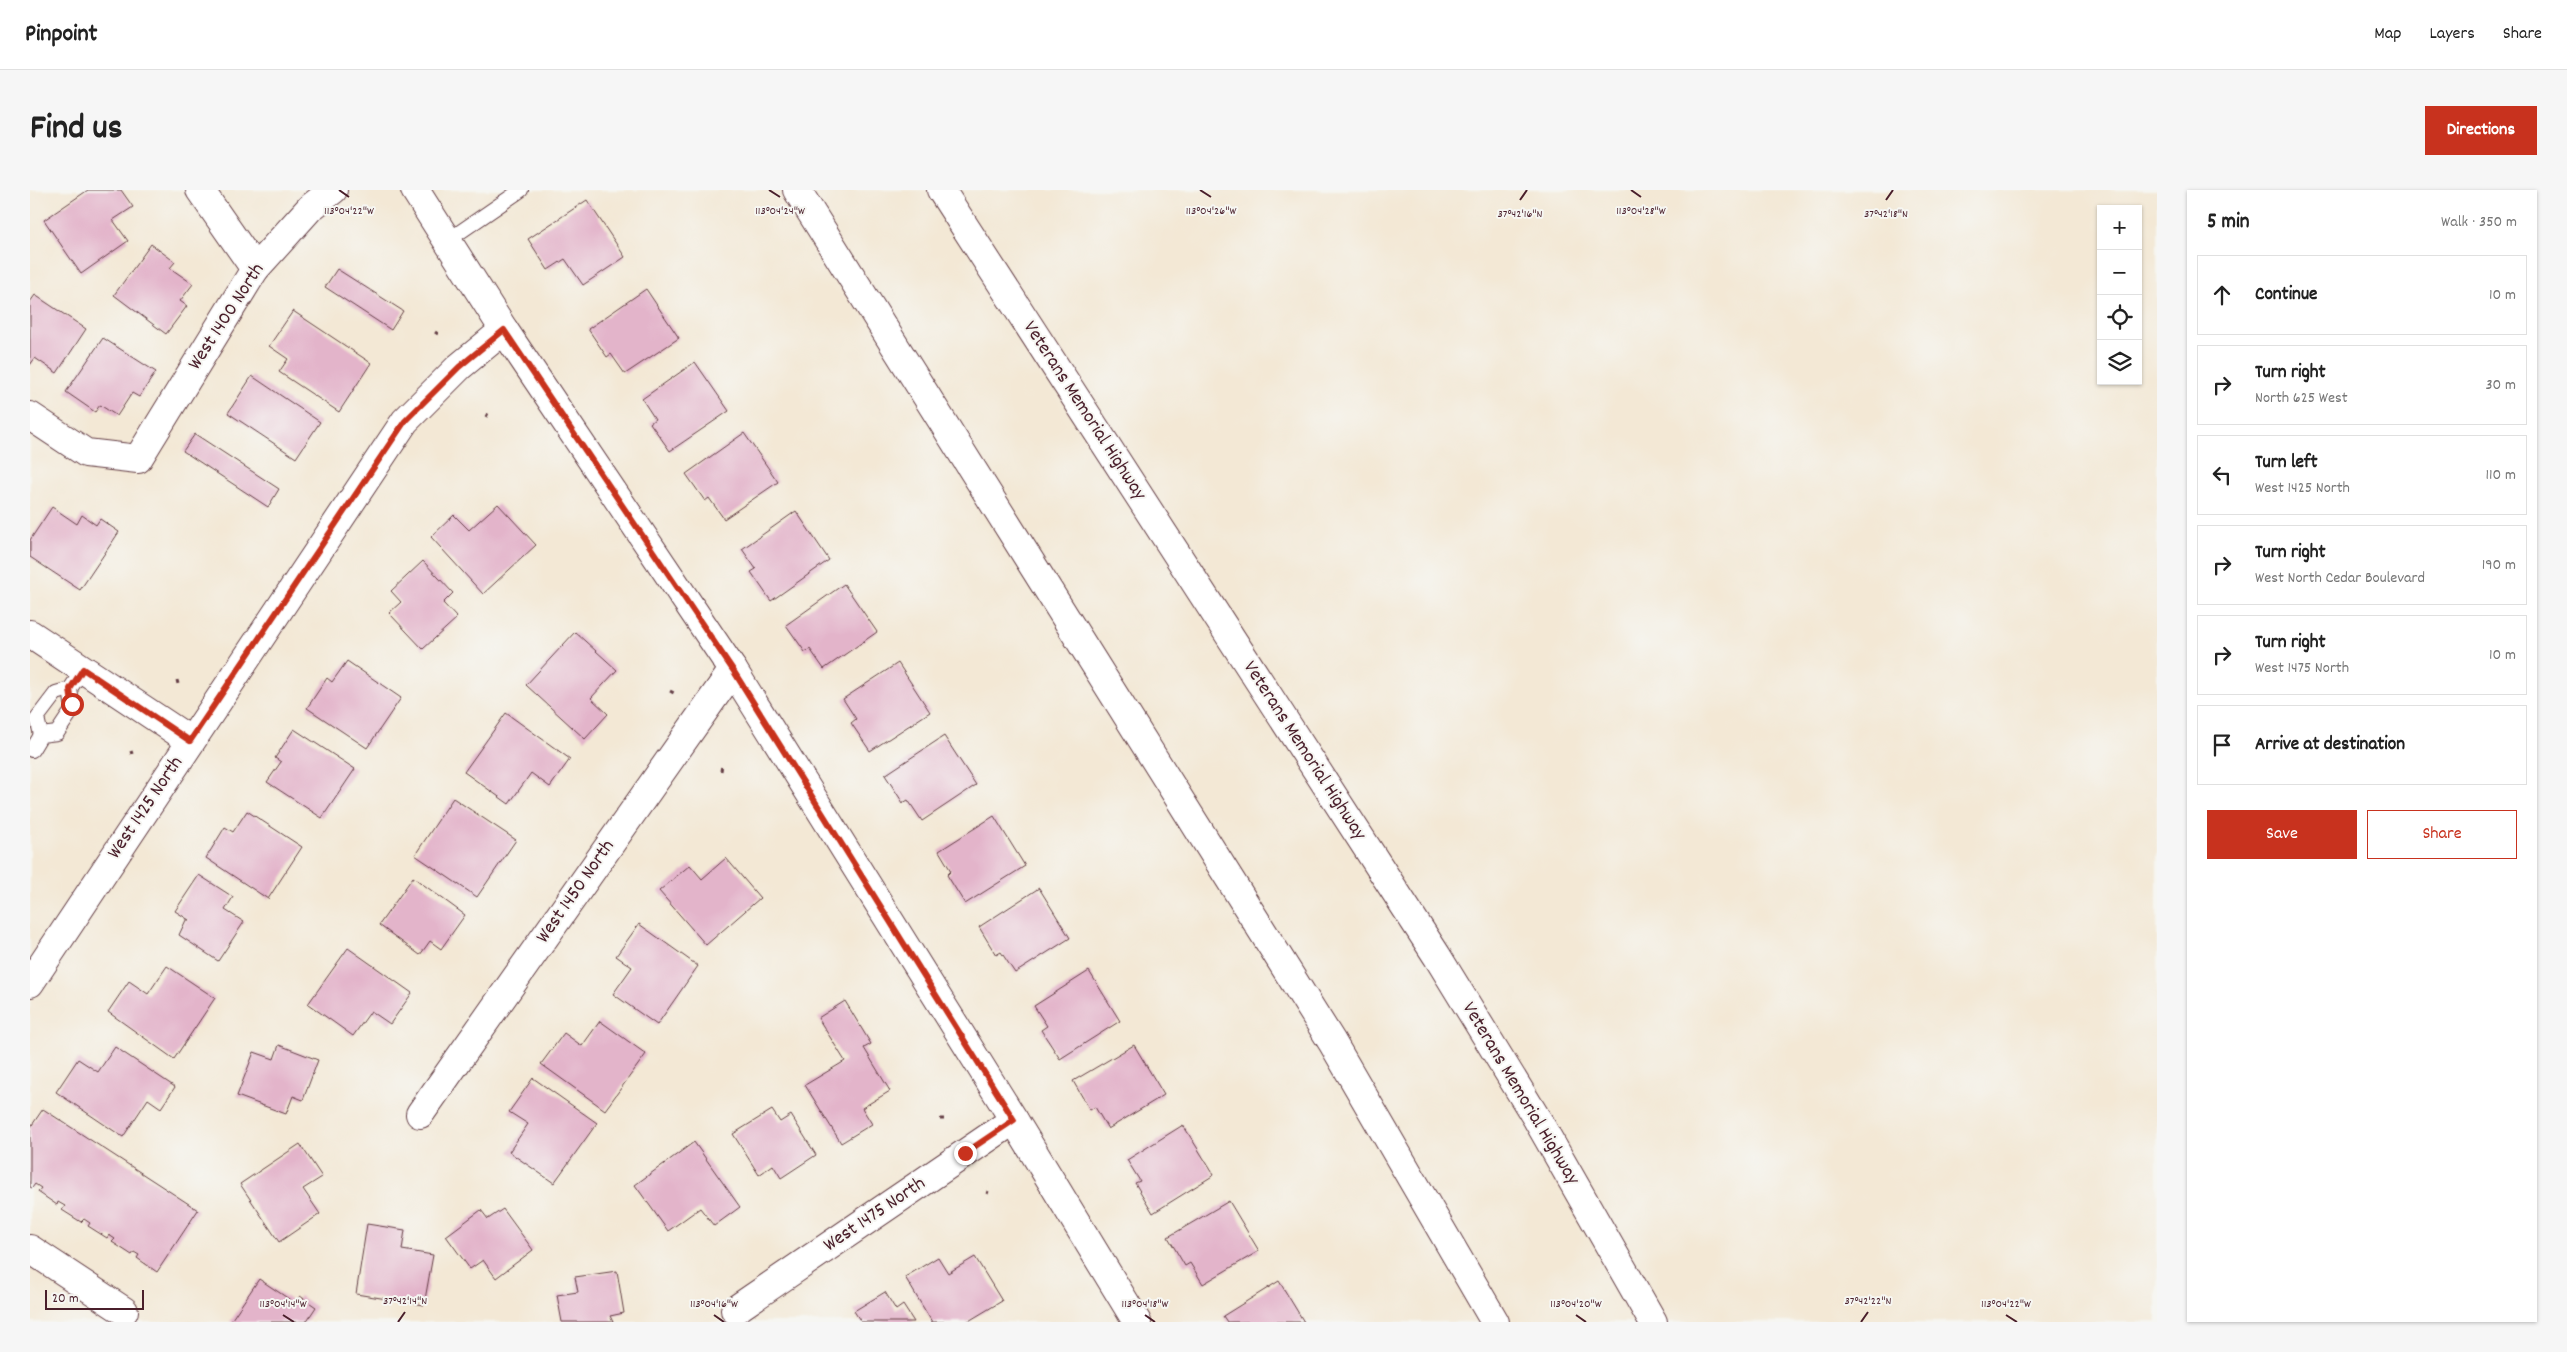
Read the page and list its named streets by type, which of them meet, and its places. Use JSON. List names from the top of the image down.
{
  "streets": {
    "main road": [
      "West 1400 North",
      "Veterans Memorial Highway",
      "West 1425 North",
      "West 1450 North",
      "West 1475 North"
    ]
  },
  "scale_bar": "20 m",
  "page": {
    "header": "Pinpoint",
    "nav": ["Map", "Layers", "Share"],
    "title": "Find us",
    "buttons": [
      "Directions",
      ["Save", "Share"]
    ],
    "heading": ["5 min", "Walk · 350 m"],
    "map_buttons": ["+", "−"],
    "list": [
      ["Continue", "10 m"],
      ["Turn right", "North 625 West", "30 m"],
      ["Turn left", "West 1425 North", "110 m"],
      ["Turn right", "West North Cedar Boulevard", "190 m"],
      ["Turn right", "West 1475 North", "10 m"],
      "Arrive at destination"
    ],
    "scale": "20 m"
  },
  "coordinates": [
    "113°04'22\"W",
    "113°04'24\"W",
    "113°04'26\"W",
    "113°04'28\"W",
    "37°42'16\"N",
    "37°42'18\"N",
    "37°42'14\"N",
    "37°42'22\"N",
    "113°04'14\"W",
    "113°04'16\"W",
    "113°04'18\"W",
    "113°04'20\"W"
  ]
}
